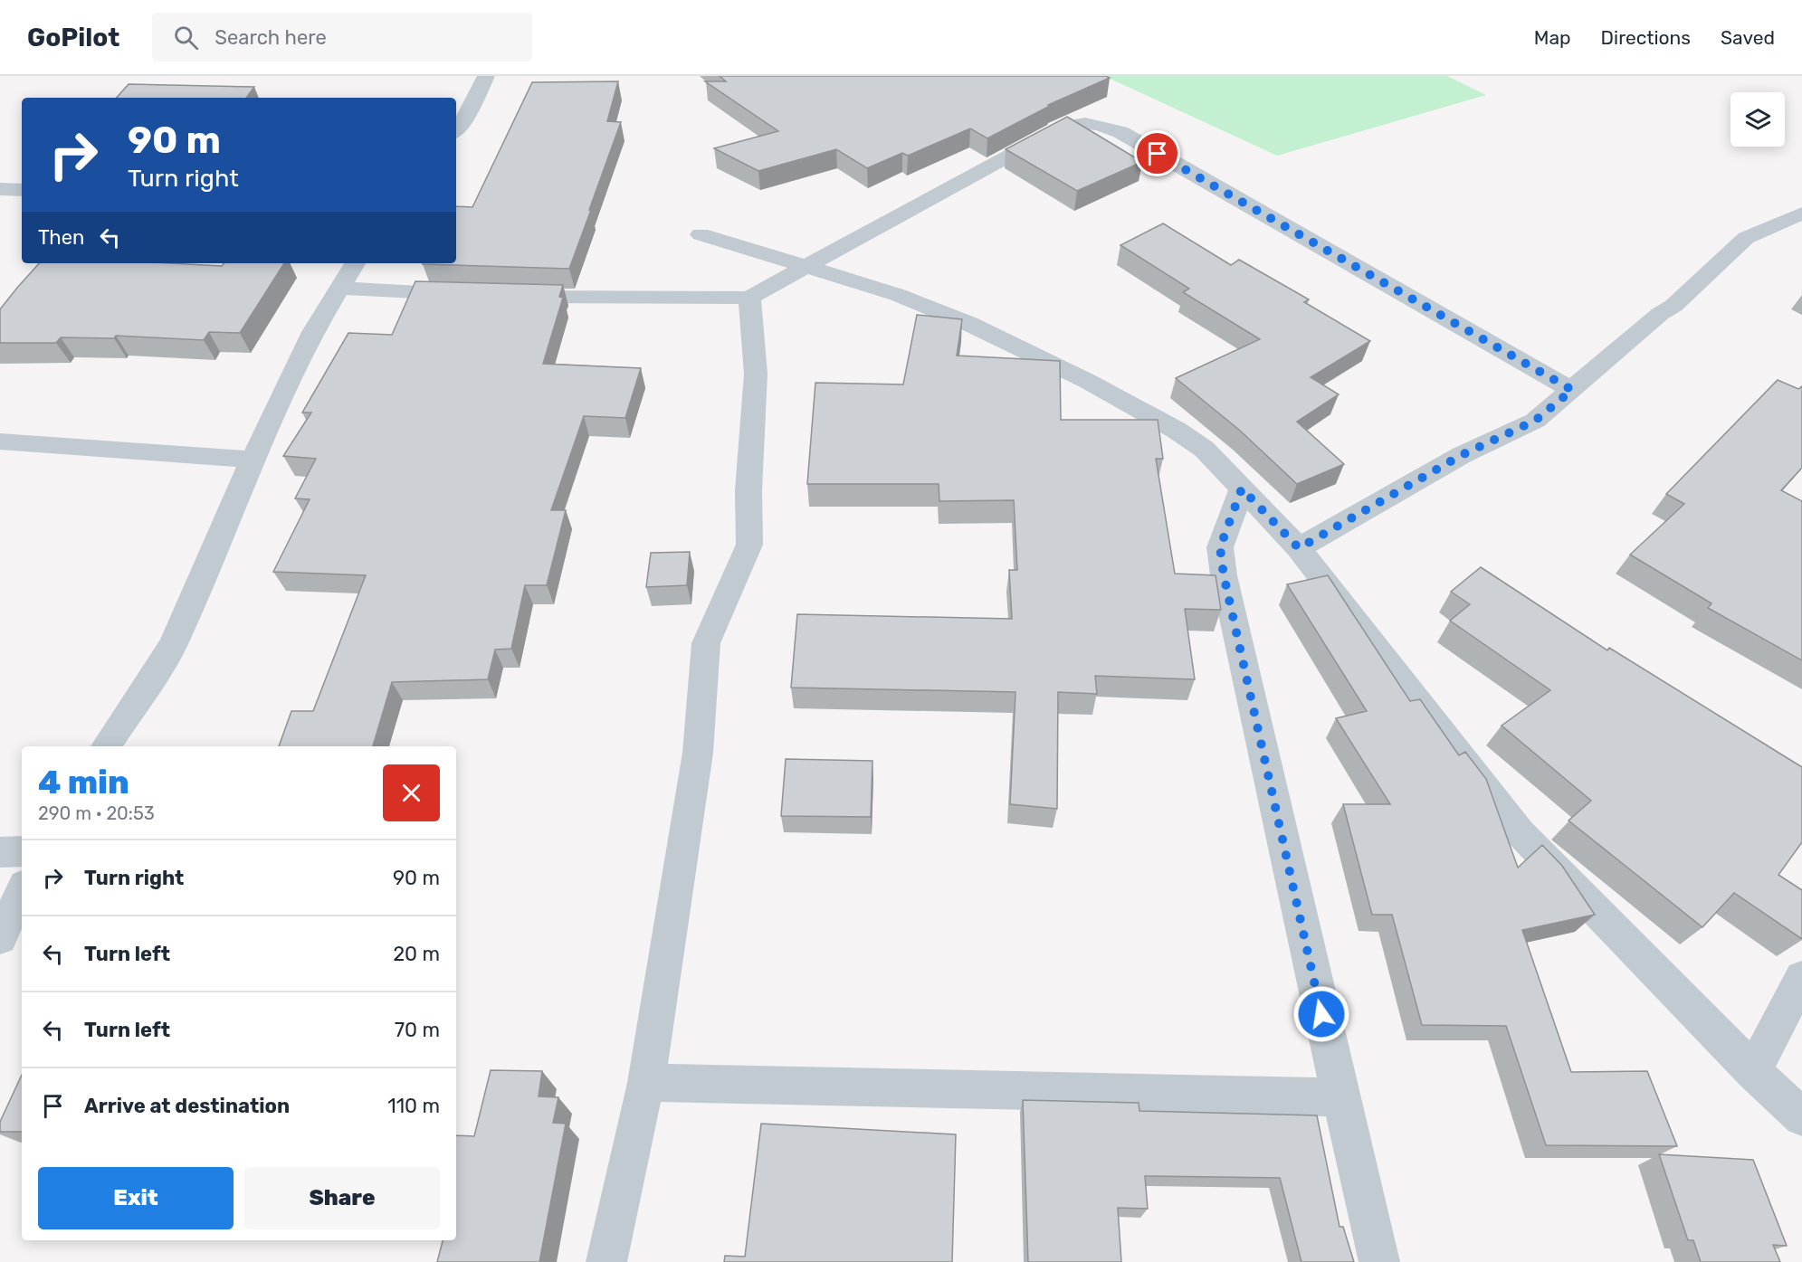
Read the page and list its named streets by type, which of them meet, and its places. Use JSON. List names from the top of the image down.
{
  "page": {
    "header": "GoPilot",
    "search": "Search here",
    "nav": ["Map", "Directions", "Saved"],
    "turn": ["90 m", "Turn right"],
    "then": "Then",
    "heading": ["4 min", "290 m · 20:53"],
    "list": [
      {
        "name": "Turn right",
        "value": "90 m"
      },
      {
        "name": "Turn left",
        "value": "20 m"
      },
      {
        "name": "Turn left",
        "value": "70 m"
      },
      {
        "name": "Arrive at destination",
        "value": "110 m"
      }
    ],
    "buttons": ["Exit", "Share"]
  }
}
